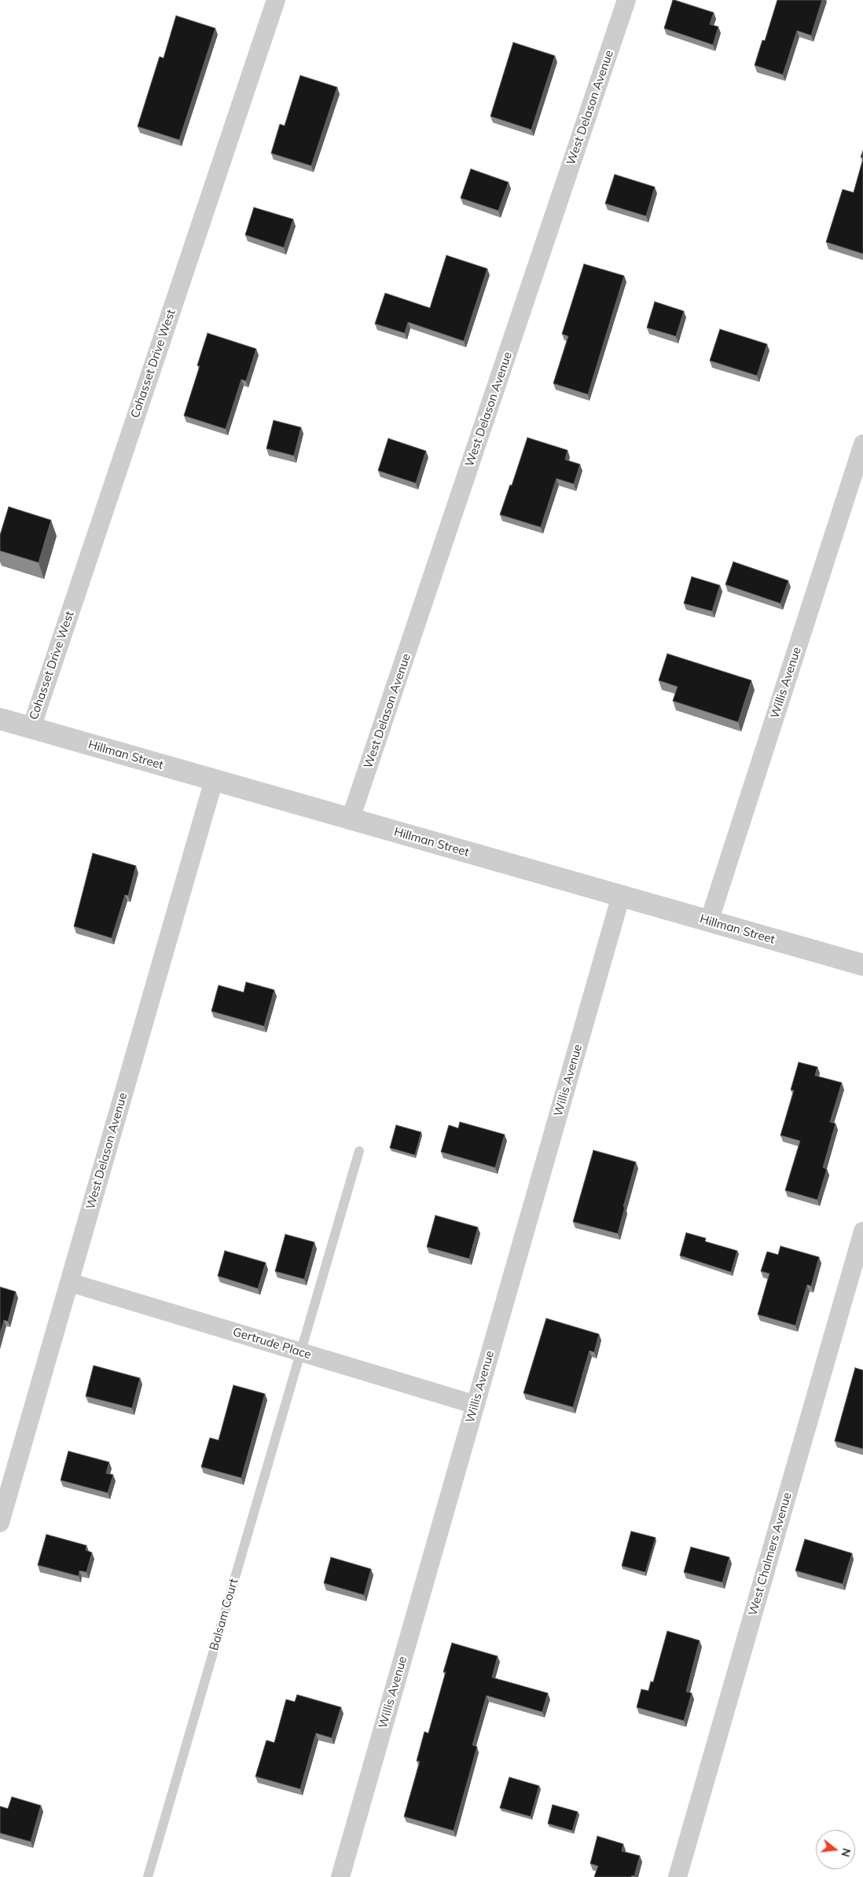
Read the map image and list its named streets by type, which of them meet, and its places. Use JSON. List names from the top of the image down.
{
  "streets": {
    "street": [
      "West Delason Avenue",
      "Cohasset Drive West",
      "Willis Avenue",
      "Hillman Street",
      "Gertrude Place",
      "West Chalmers Avenue"
    ],
    "lane": ["Balsam Court"]
  },
  "crossings": [
    ["West Delason Avenue", "Hillman Street"],
    ["West Delason Avenue", "Gertrude Place"],
    ["Cohasset Drive West", "Hillman Street"],
    ["Willis Avenue", "Hillman Street"],
    ["Willis Avenue", "Gertrude Place"],
    ["Gertrude Place", "Balsam Court"]
  ],
  "north": "right"
}
